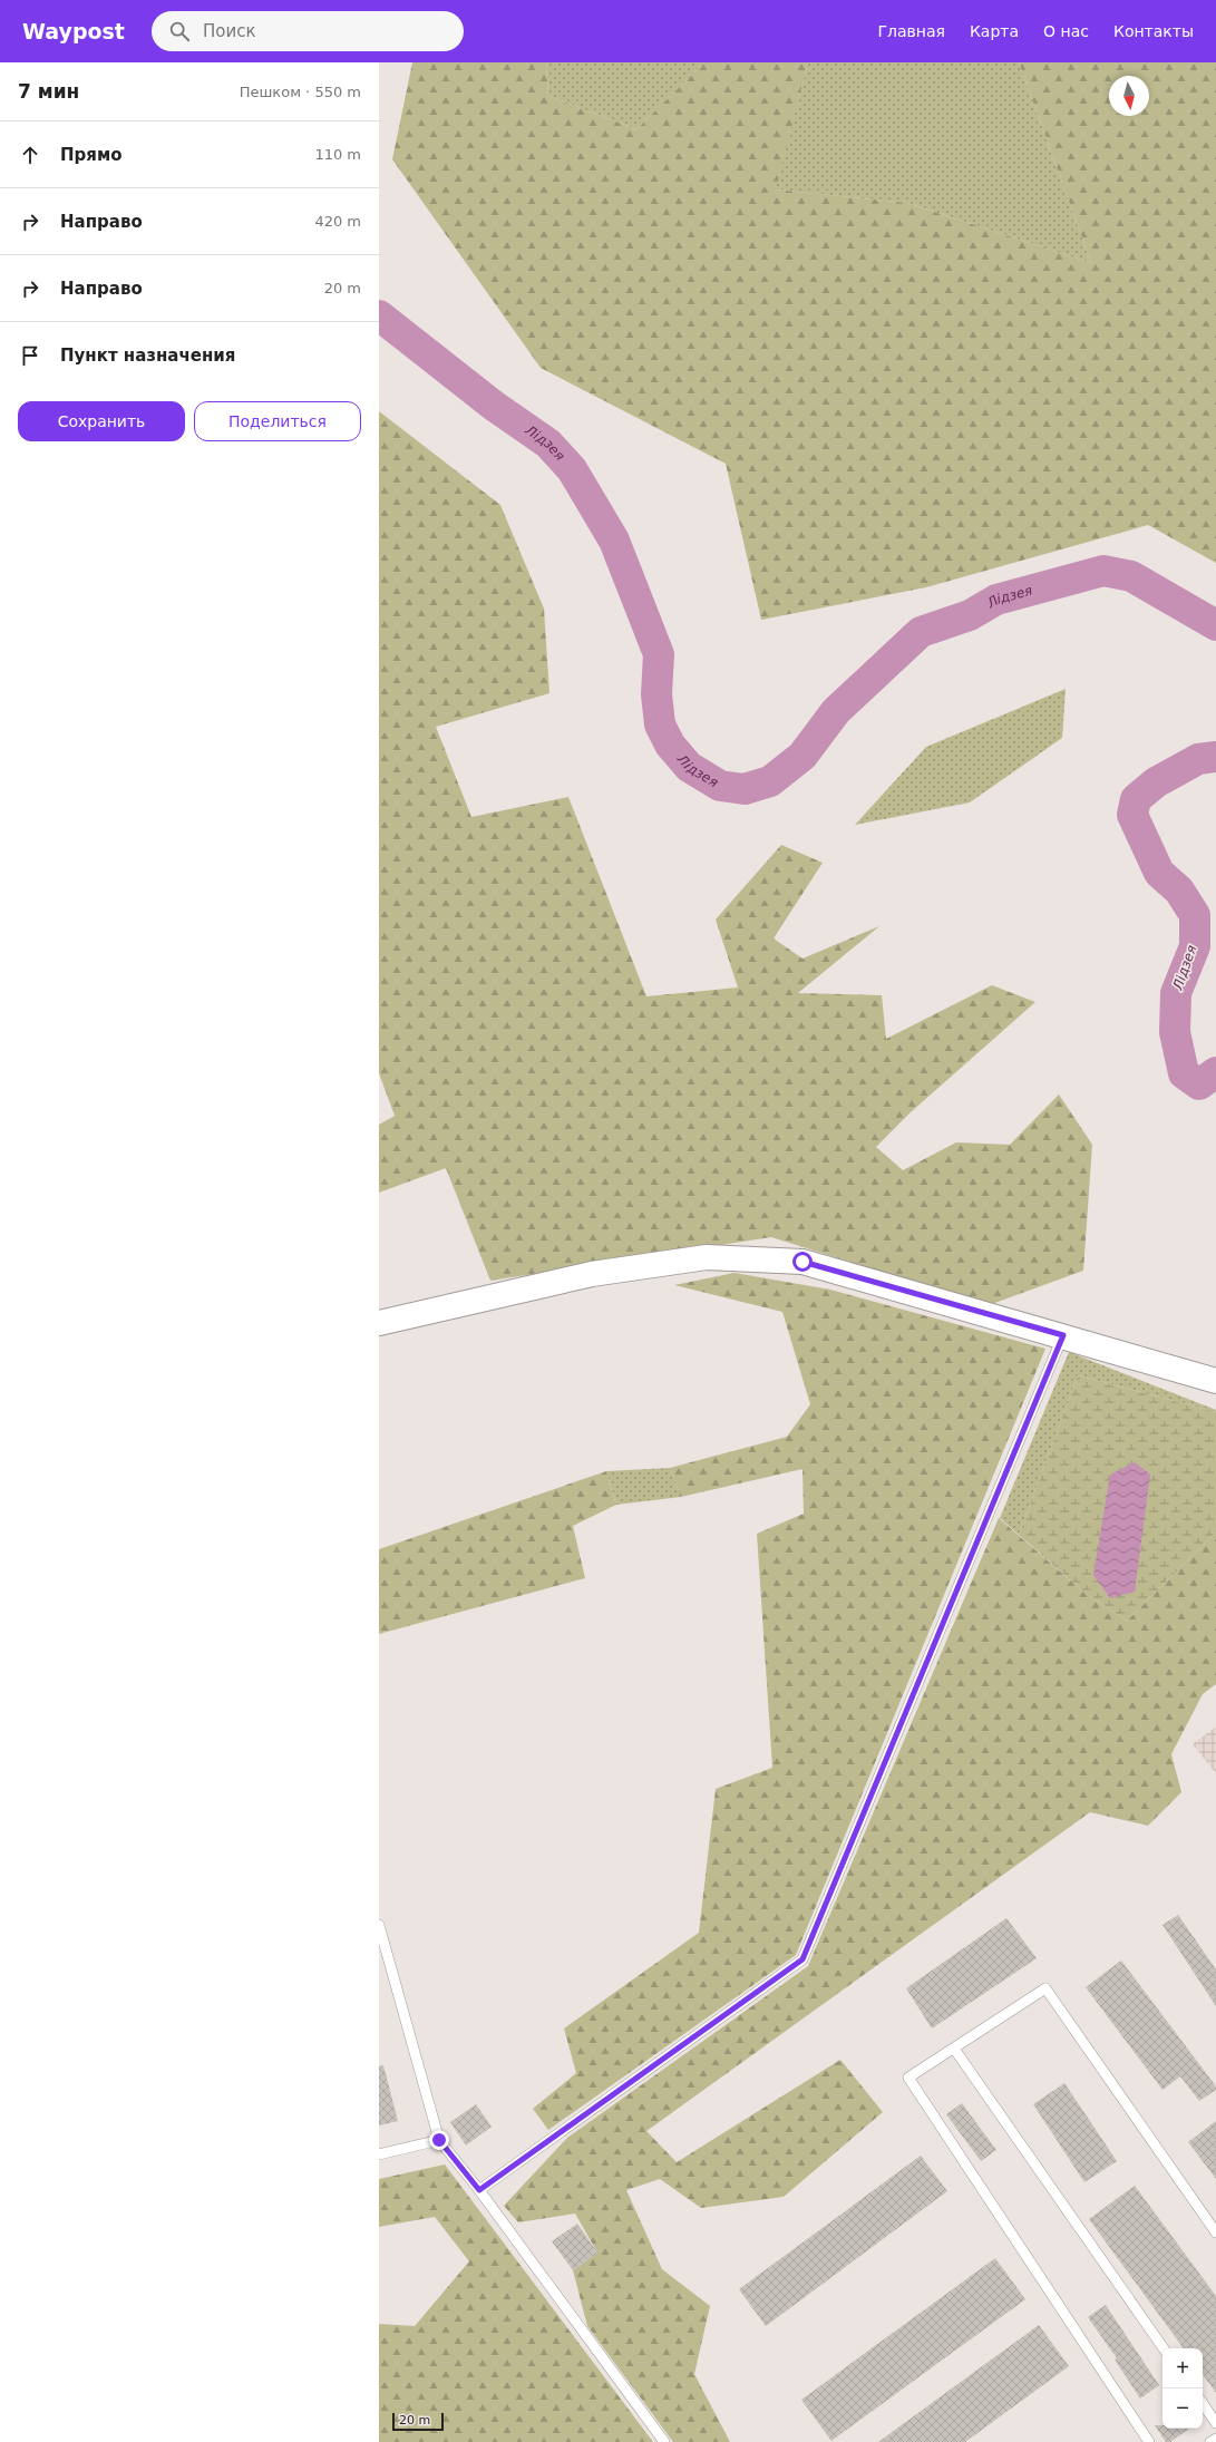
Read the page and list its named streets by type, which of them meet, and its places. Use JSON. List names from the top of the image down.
{
  "water": ["Лідзея"],
  "scale_bar": "20 m",
  "north": "bottom",
  "page": {
    "header": "Waypost",
    "search": "Поиск",
    "nav": [
      "Главная",
      "Карта",
      "О нас",
      "Контакты"
    ],
    "heading": ["7 мин", "Пешком · 550 m"],
    "list": [
      ["Прямо", "110 m"],
      ["Направо", "420 m"],
      ["Направо", "20 m"],
      "Пункт назначения"
    ],
    "buttons": ["Сохранить", "Поделиться"],
    "map_buttons": ["+", "−"],
    "scale": "20 m"
  }
}
